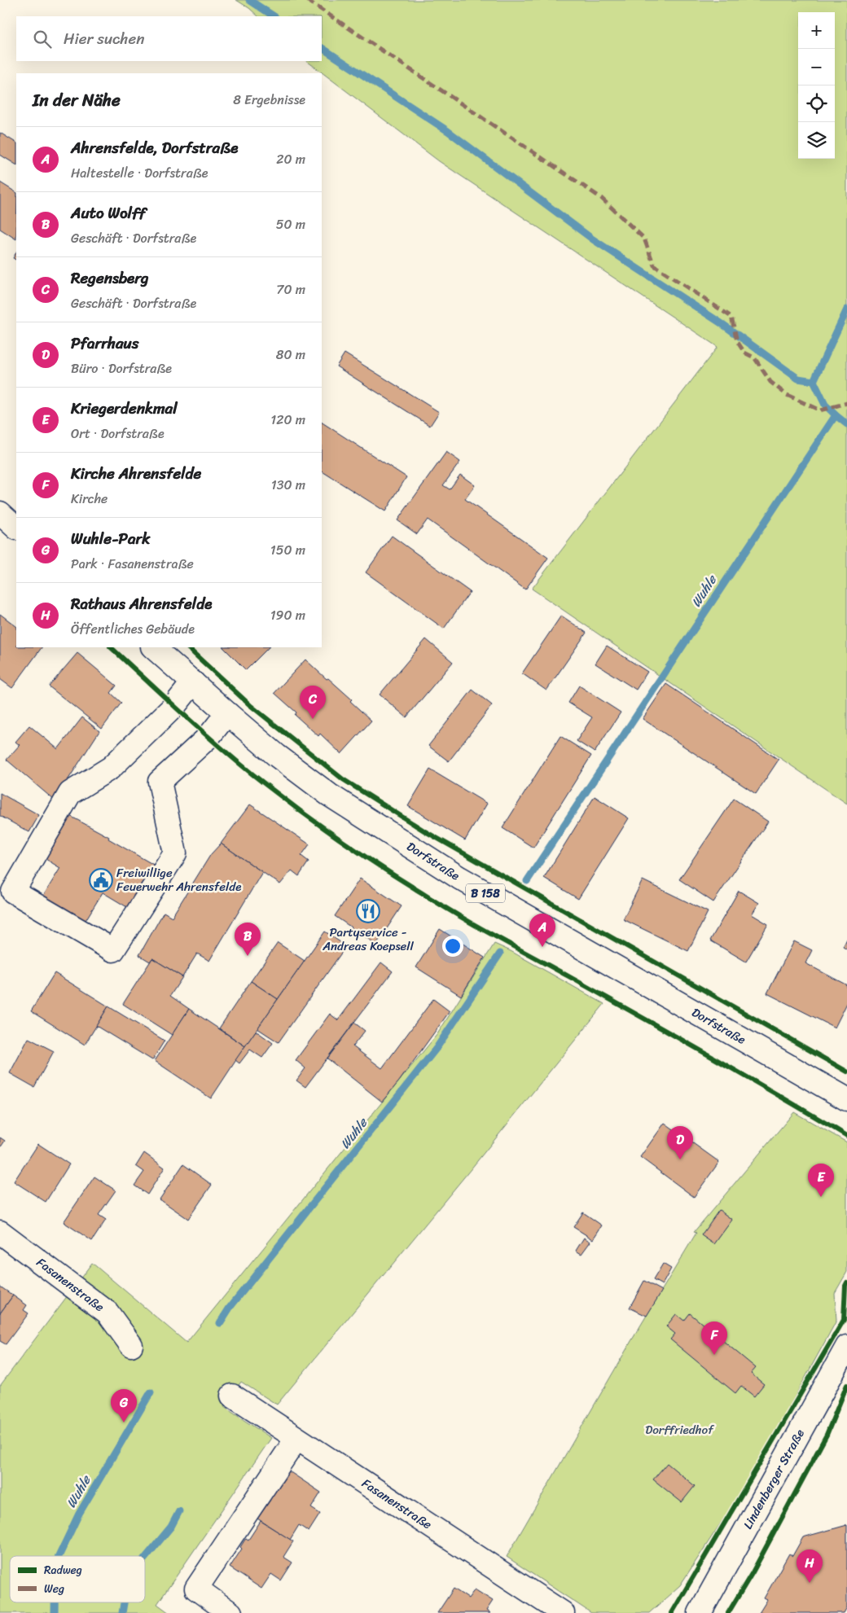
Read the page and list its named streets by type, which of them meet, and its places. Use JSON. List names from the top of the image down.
{
  "streets": {
    "street": [
      "Dorfstraße",
      "B 158",
      "Fasanenstraße",
      "Lindenberger Straße"
    ]
  },
  "water": ["Wuhle"],
  "parks": ["Dorffriedhof"],
  "places": {
    "public building": ["Freiwillige Feuerwehr Ahrensfelde"],
    "restaurant": ["Partyservice - Andreas Koepsell"]
  },
  "legend": ["Radweg", "Weg"],
  "page": {
    "map_buttons": ["+", "−"],
    "search": "Hier suchen",
    "heading": ["In der Nähe", "8 Ergebnisse"],
    "list": [
      {
        "mark": "A",
        "name": "Ahrensfelde, Dorfstraße",
        "note": "Haltestelle · Dorfstraße",
        "value": "20 m"
      },
      {
        "mark": "B",
        "name": "Auto Wolff",
        "note": "Geschäft · Dorfstraße",
        "value": "50 m"
      },
      {
        "mark": "C",
        "name": "Regensberg",
        "note": "Geschäft · Dorfstraße",
        "value": "70 m"
      },
      {
        "mark": "D",
        "name": "Pfarrhaus",
        "note": "Büro · Dorfstraße",
        "value": "80 m"
      },
      {
        "mark": "E",
        "name": "Kriegerdenkmal",
        "note": "Ort · Dorfstraße",
        "value": "120 m"
      },
      {
        "mark": "F",
        "name": "Kirche Ahrensfelde",
        "note": "Kirche",
        "value": "130 m"
      },
      {
        "mark": "G",
        "name": "Wuhle-Park",
        "note": "Park · Fasanenstraße",
        "value": "150 m"
      },
      {
        "mark": "H",
        "name": "Rathaus Ahrensfelde",
        "note": "Öffentliches Gebäude",
        "value": "190 m"
      }
    ],
    "pins": [
      "C",
      "A",
      "B",
      "D",
      "E",
      "F",
      "G",
      "H"
    ]
  }
}
